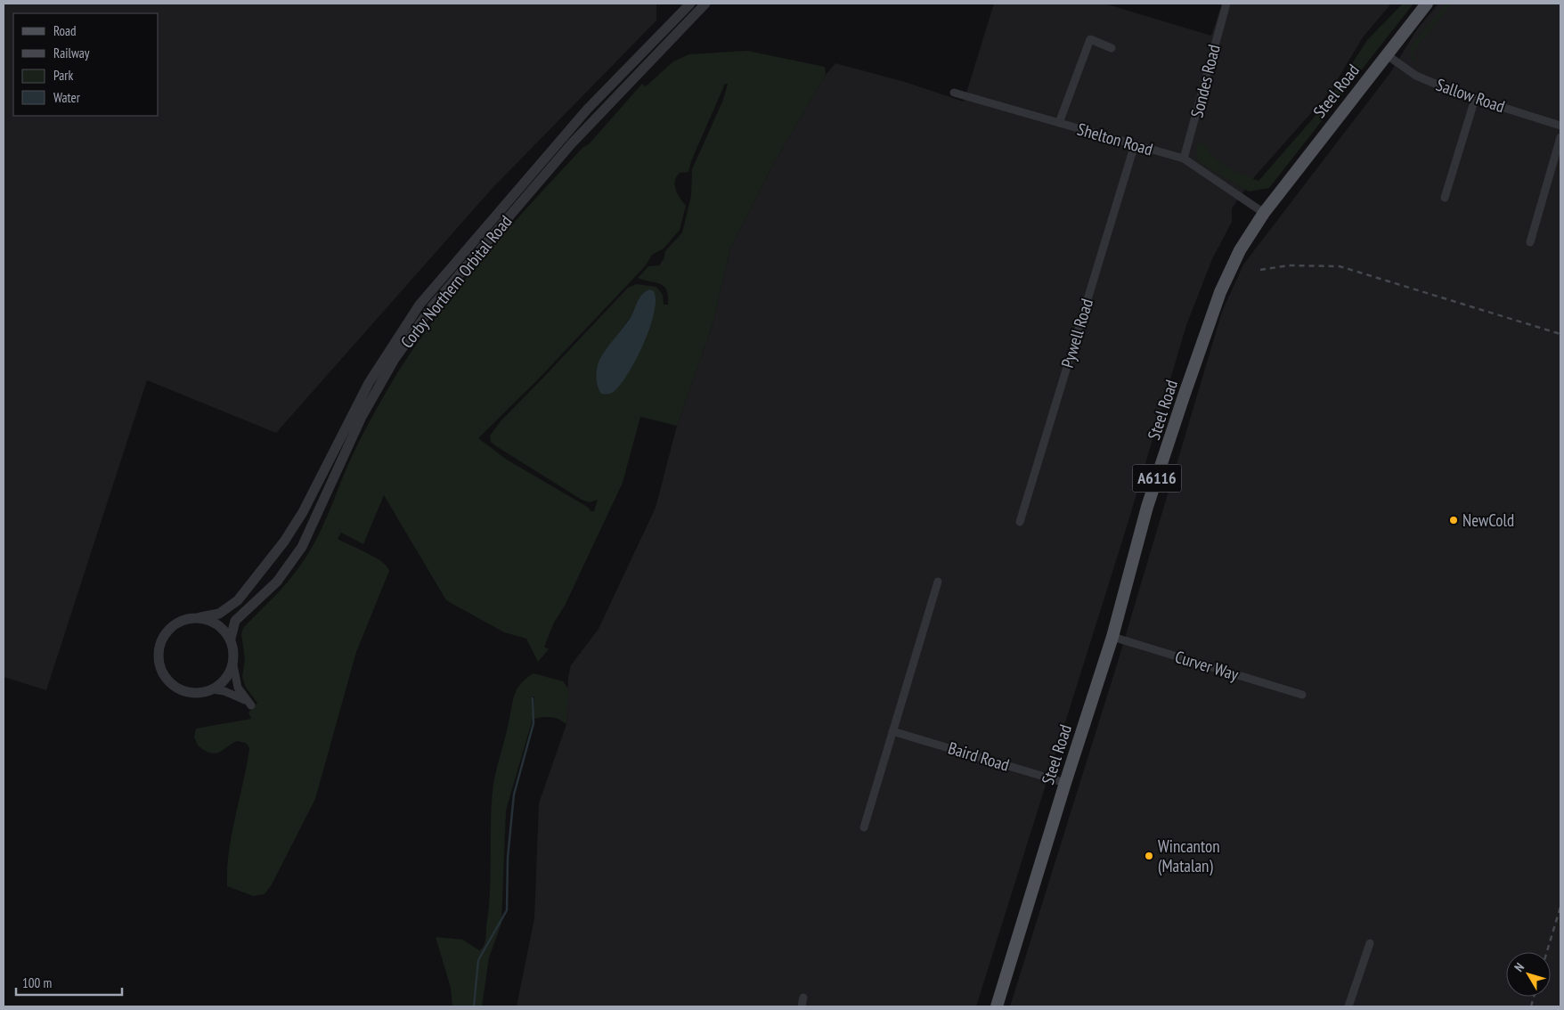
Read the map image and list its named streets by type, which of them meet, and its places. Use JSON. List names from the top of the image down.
{
  "streets": {
    "main road": ["Steel Road", "A6116"],
    "street": [
      "Sondes Road",
      "Sallow Road",
      "Shelton Road",
      "Corby Northern Orbital Road",
      "Pywell Road",
      "Curver Way",
      "Baird Road"
    ]
  },
  "crossings": [
    ["Sondes Road", "Shelton Road"],
    ["Steel Road", "Sallow Road"],
    ["Steel Road", "Shelton Road"],
    ["Steel Road", "Curver Way"],
    ["Steel Road", "Baird Road"],
    ["Shelton Road", "Pywell Road"]
  ],
  "places": ["NewCold", "Wincanton (Matalan)"],
  "legend": [
    "Road",
    "Railway",
    "Park",
    "Water"
  ],
  "scale_bar": "100 m",
  "north": "top left"
}
